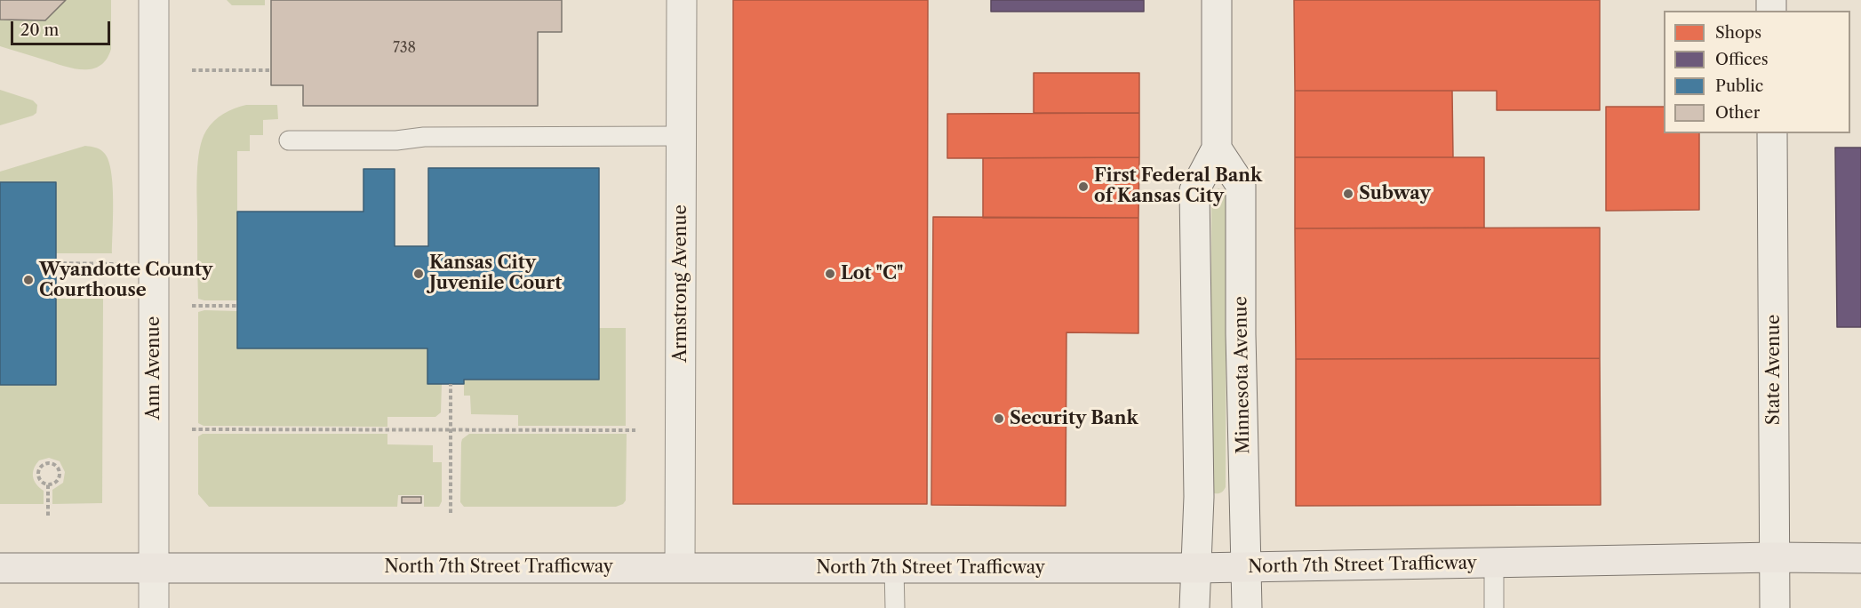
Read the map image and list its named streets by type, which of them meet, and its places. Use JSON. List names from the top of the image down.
{
  "streets": {
    "main road": [
      "Armstrong Avenue",
      "Ann Avenue",
      "State Avenue",
      "Minnesota Avenue",
      "North 7th Street Trafficway"
    ]
  },
  "crossings": [
    ["Armstrong Avenue", "North 7th Street Trafficway"],
    ["Ann Avenue", "North 7th Street Trafficway"],
    ["State Avenue", "North 7th Street Trafficway"],
    ["Minnesota Avenue", "North 7th Street Trafficway"]
  ],
  "places": [
    "First Federal Bank of Kansas City",
    "Subway",
    "Kansas City Juvenile Court",
    "Lot \"C\"",
    "Wyandotte County Courthouse",
    "Security Bank"
  ],
  "house_numbers": ["738"],
  "legend": [
    "Shops",
    "Offices",
    "Public",
    "Other"
  ],
  "scale_bar": "20 m"
}
